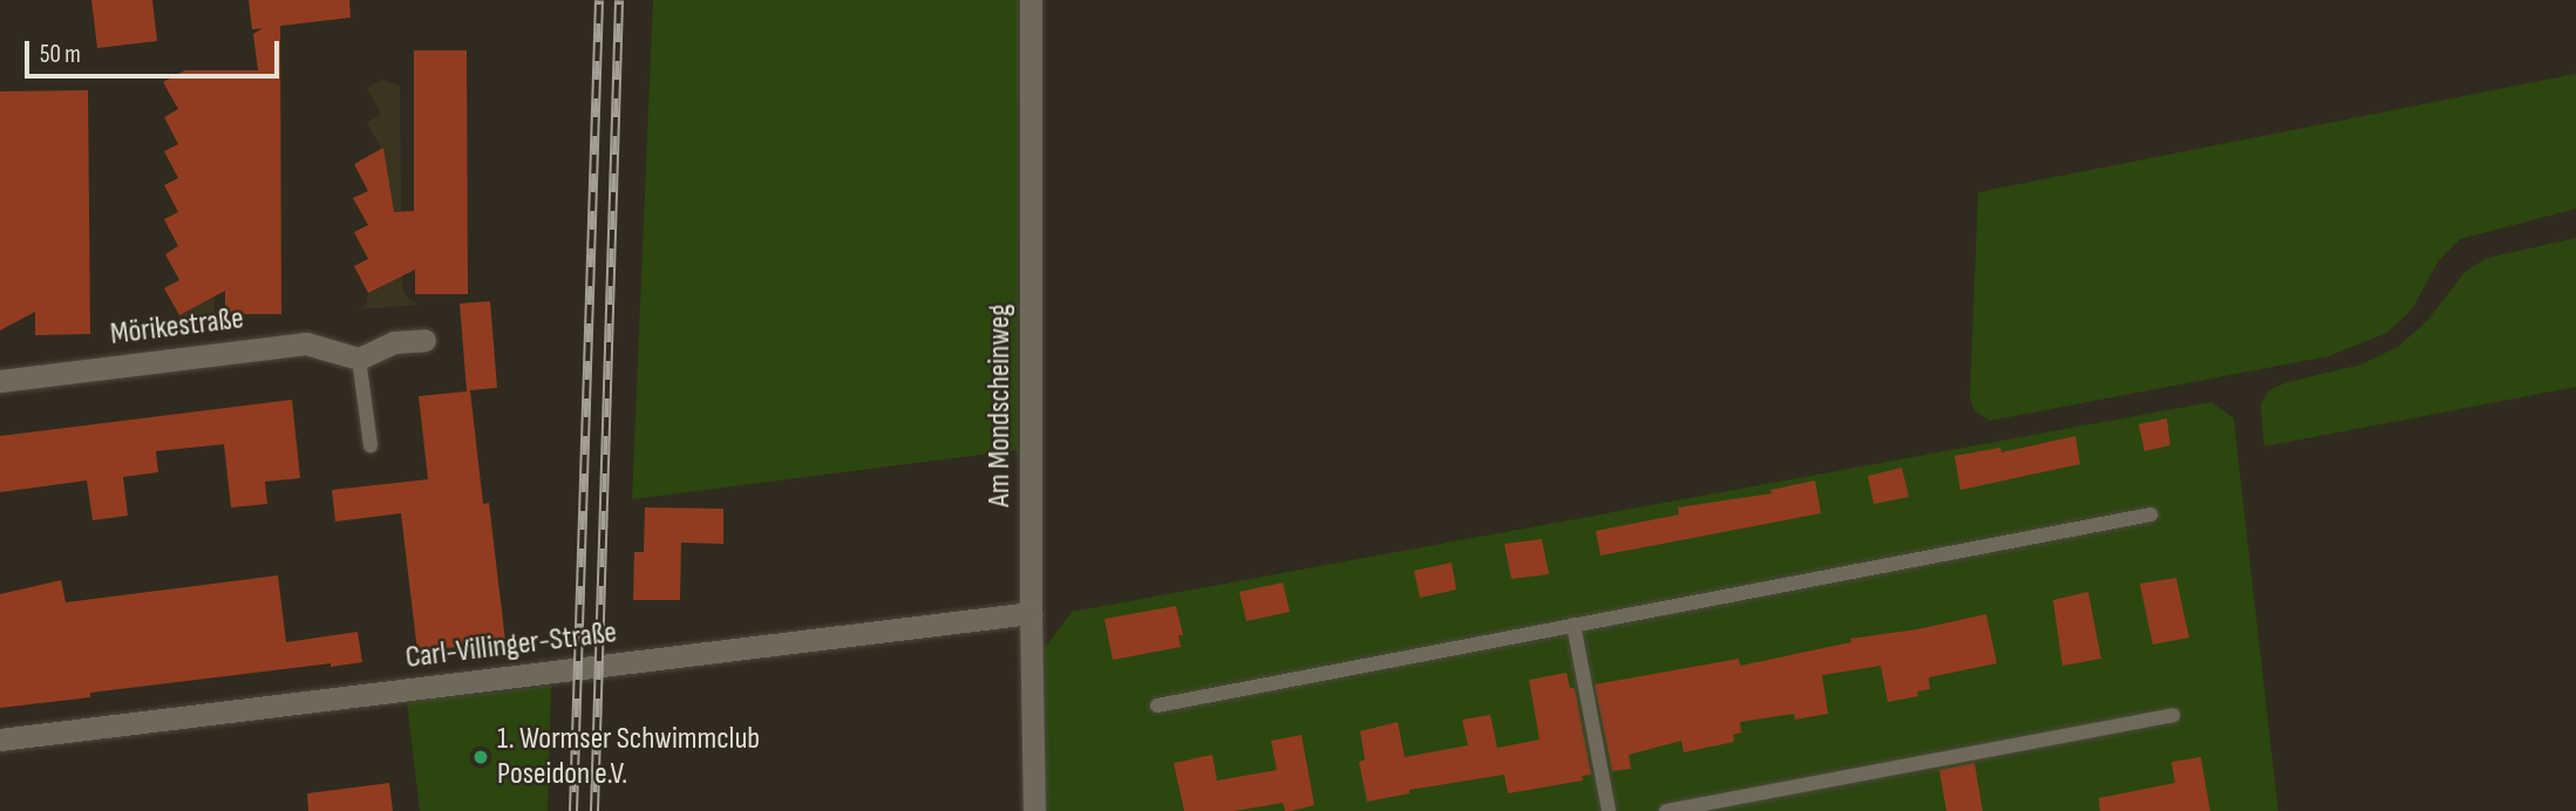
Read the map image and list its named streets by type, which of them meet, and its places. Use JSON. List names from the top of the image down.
{
  "streets": {
    "street": ["Mörikestraße", "Am Mondscheinweg", "Carl-Villinger-Straße"]
  },
  "crossings": [
    ["Am Mondscheinweg", "Carl-Villinger-Straße"]
  ],
  "places": ["1. Wormser Schwimmclub Poseidon e.V."],
  "scale_bar": "50 m"
}
